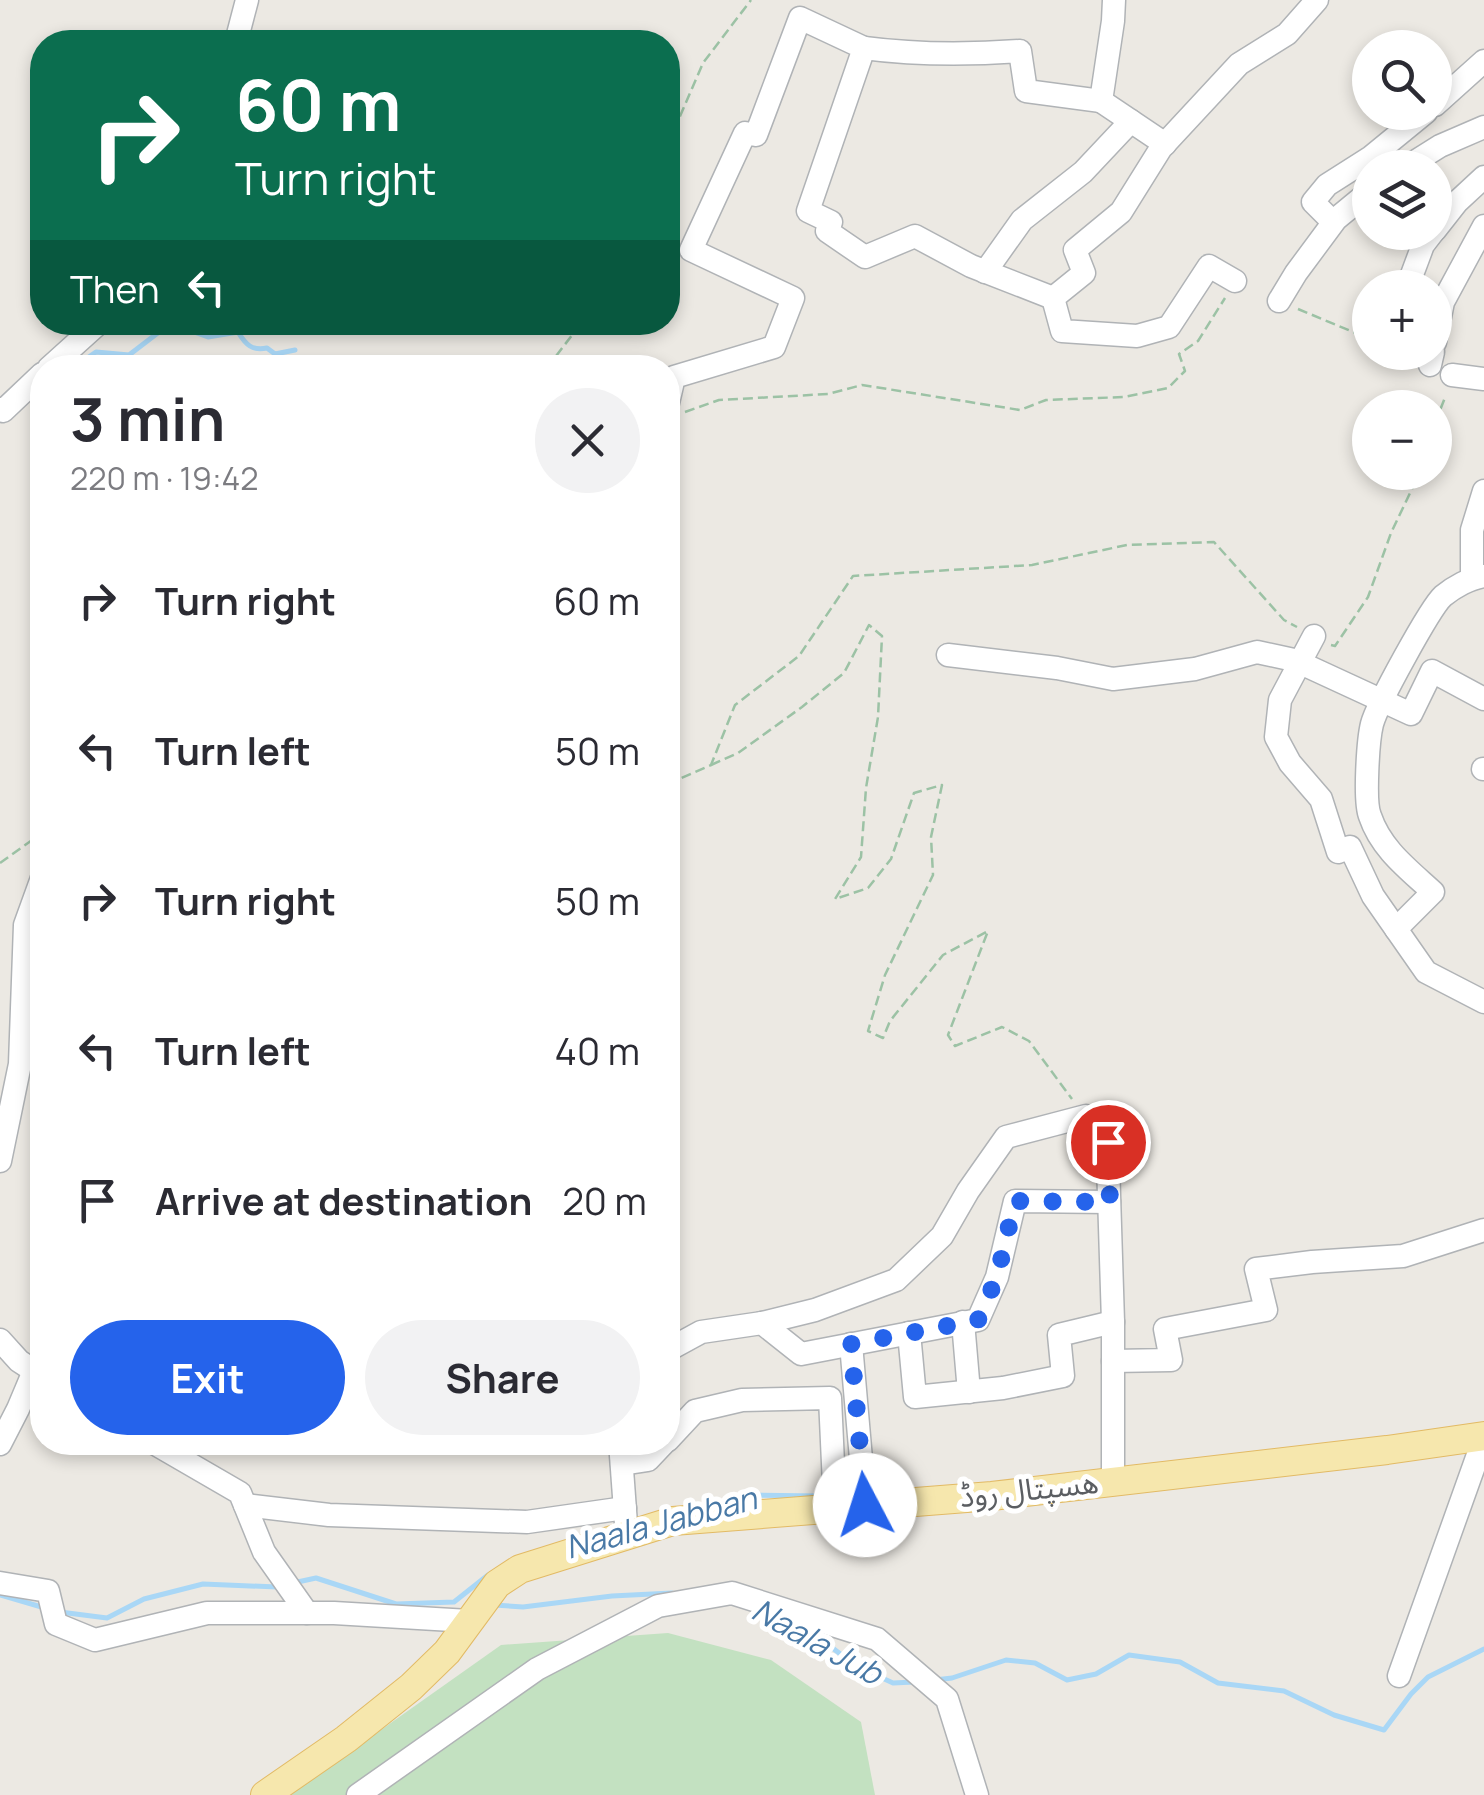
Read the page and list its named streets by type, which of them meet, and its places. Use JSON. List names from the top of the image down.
{
  "streets": {
    "main road": ["ھسپتال روڈ"]
  },
  "water": ["Naala Jabban", "Naala Jub"],
  "page": {
    "map_buttons": ["+", "−"],
    "turn": ["60 m", "Turn right"],
    "then": "Then",
    "heading": ["3 min", "220 m · 19:42"],
    "list": [
      {
        "name": "Turn right",
        "value": "60 m"
      },
      {
        "name": "Turn left",
        "value": "50 m"
      },
      {
        "name": "Turn right",
        "value": "50 m"
      },
      {
        "name": "Turn left",
        "value": "40 m"
      },
      {
        "name": "Arrive at destination",
        "value": "20 m"
      }
    ],
    "buttons": ["Exit", "Share"]
  }
}
